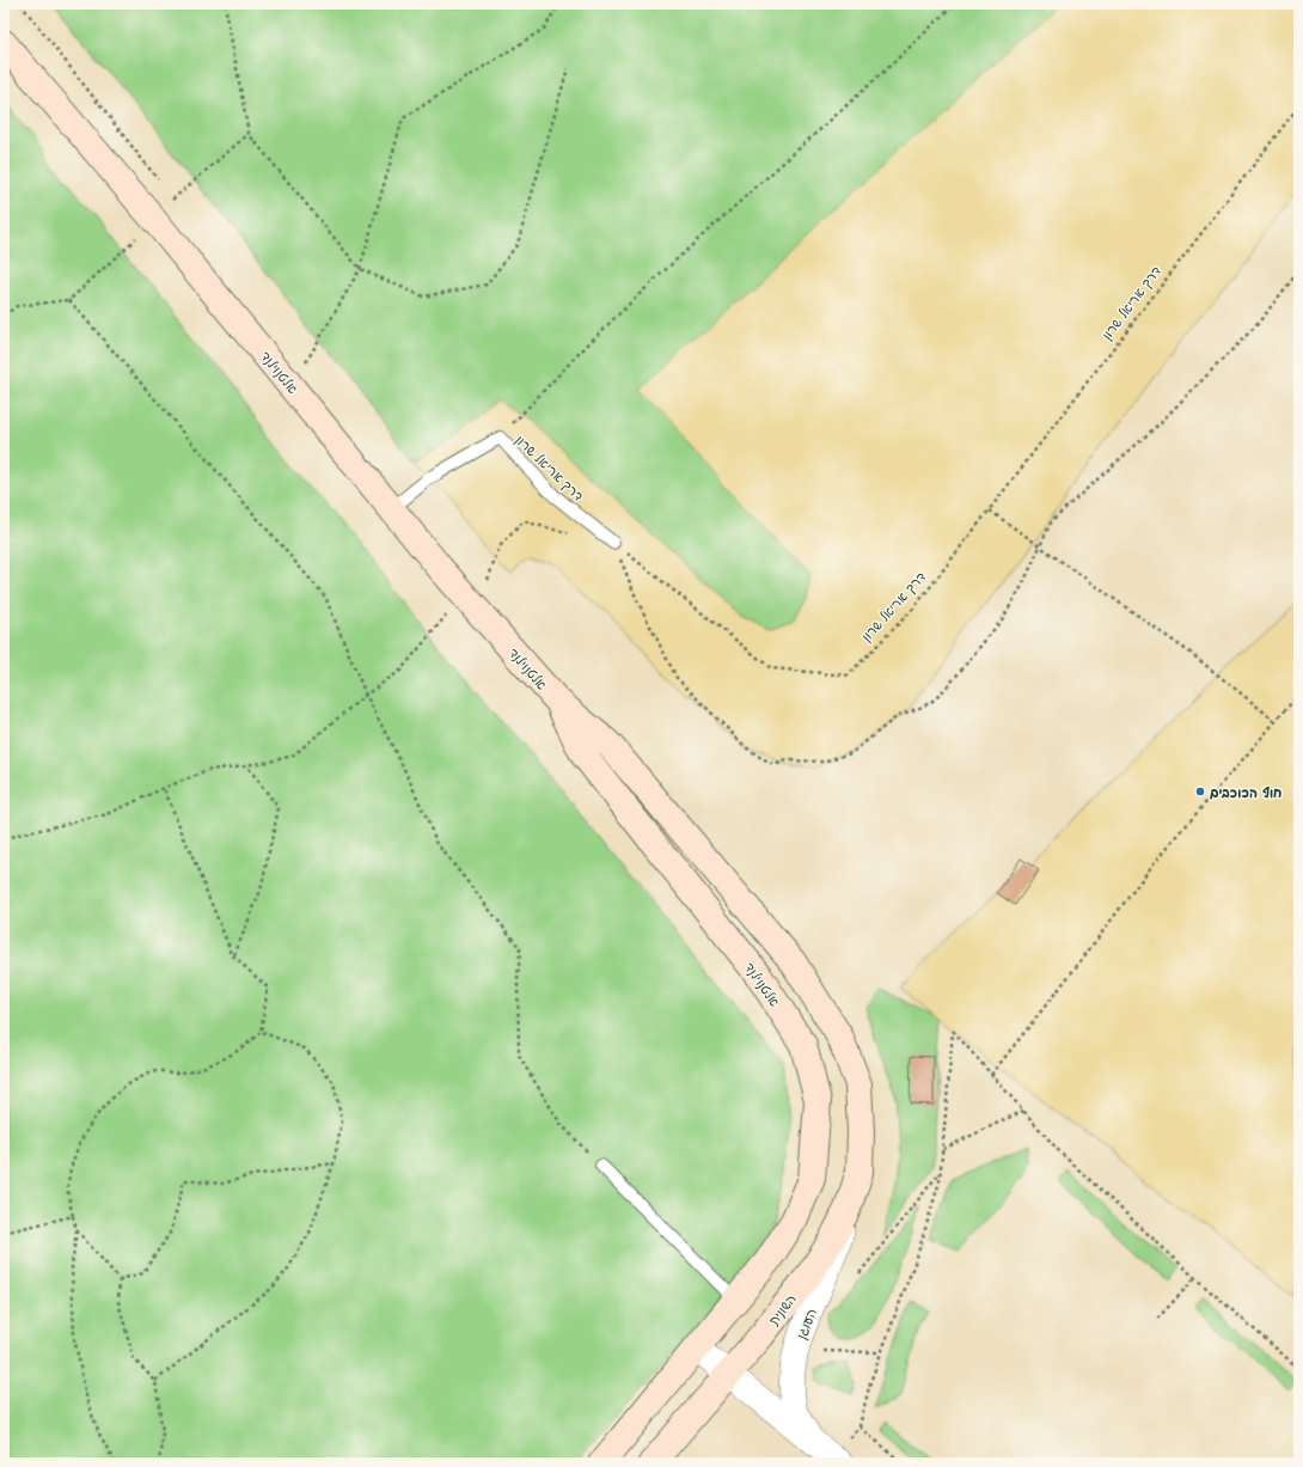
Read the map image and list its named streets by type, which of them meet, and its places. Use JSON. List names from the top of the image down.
{
  "streets": {
    "street": ["אלטנוילנד", "השונית", "העוגן"],
    "lane": ["דרך אריאל שרון"]
  },
  "crossings": [
    ["דרך אריאל שרון", "אלטנוילנד"],
    ["אלטנוילנד", "השונית"],
    ["השונית", "העוגן"]
  ],
  "places": ["חוף הכוכבים"]
}
